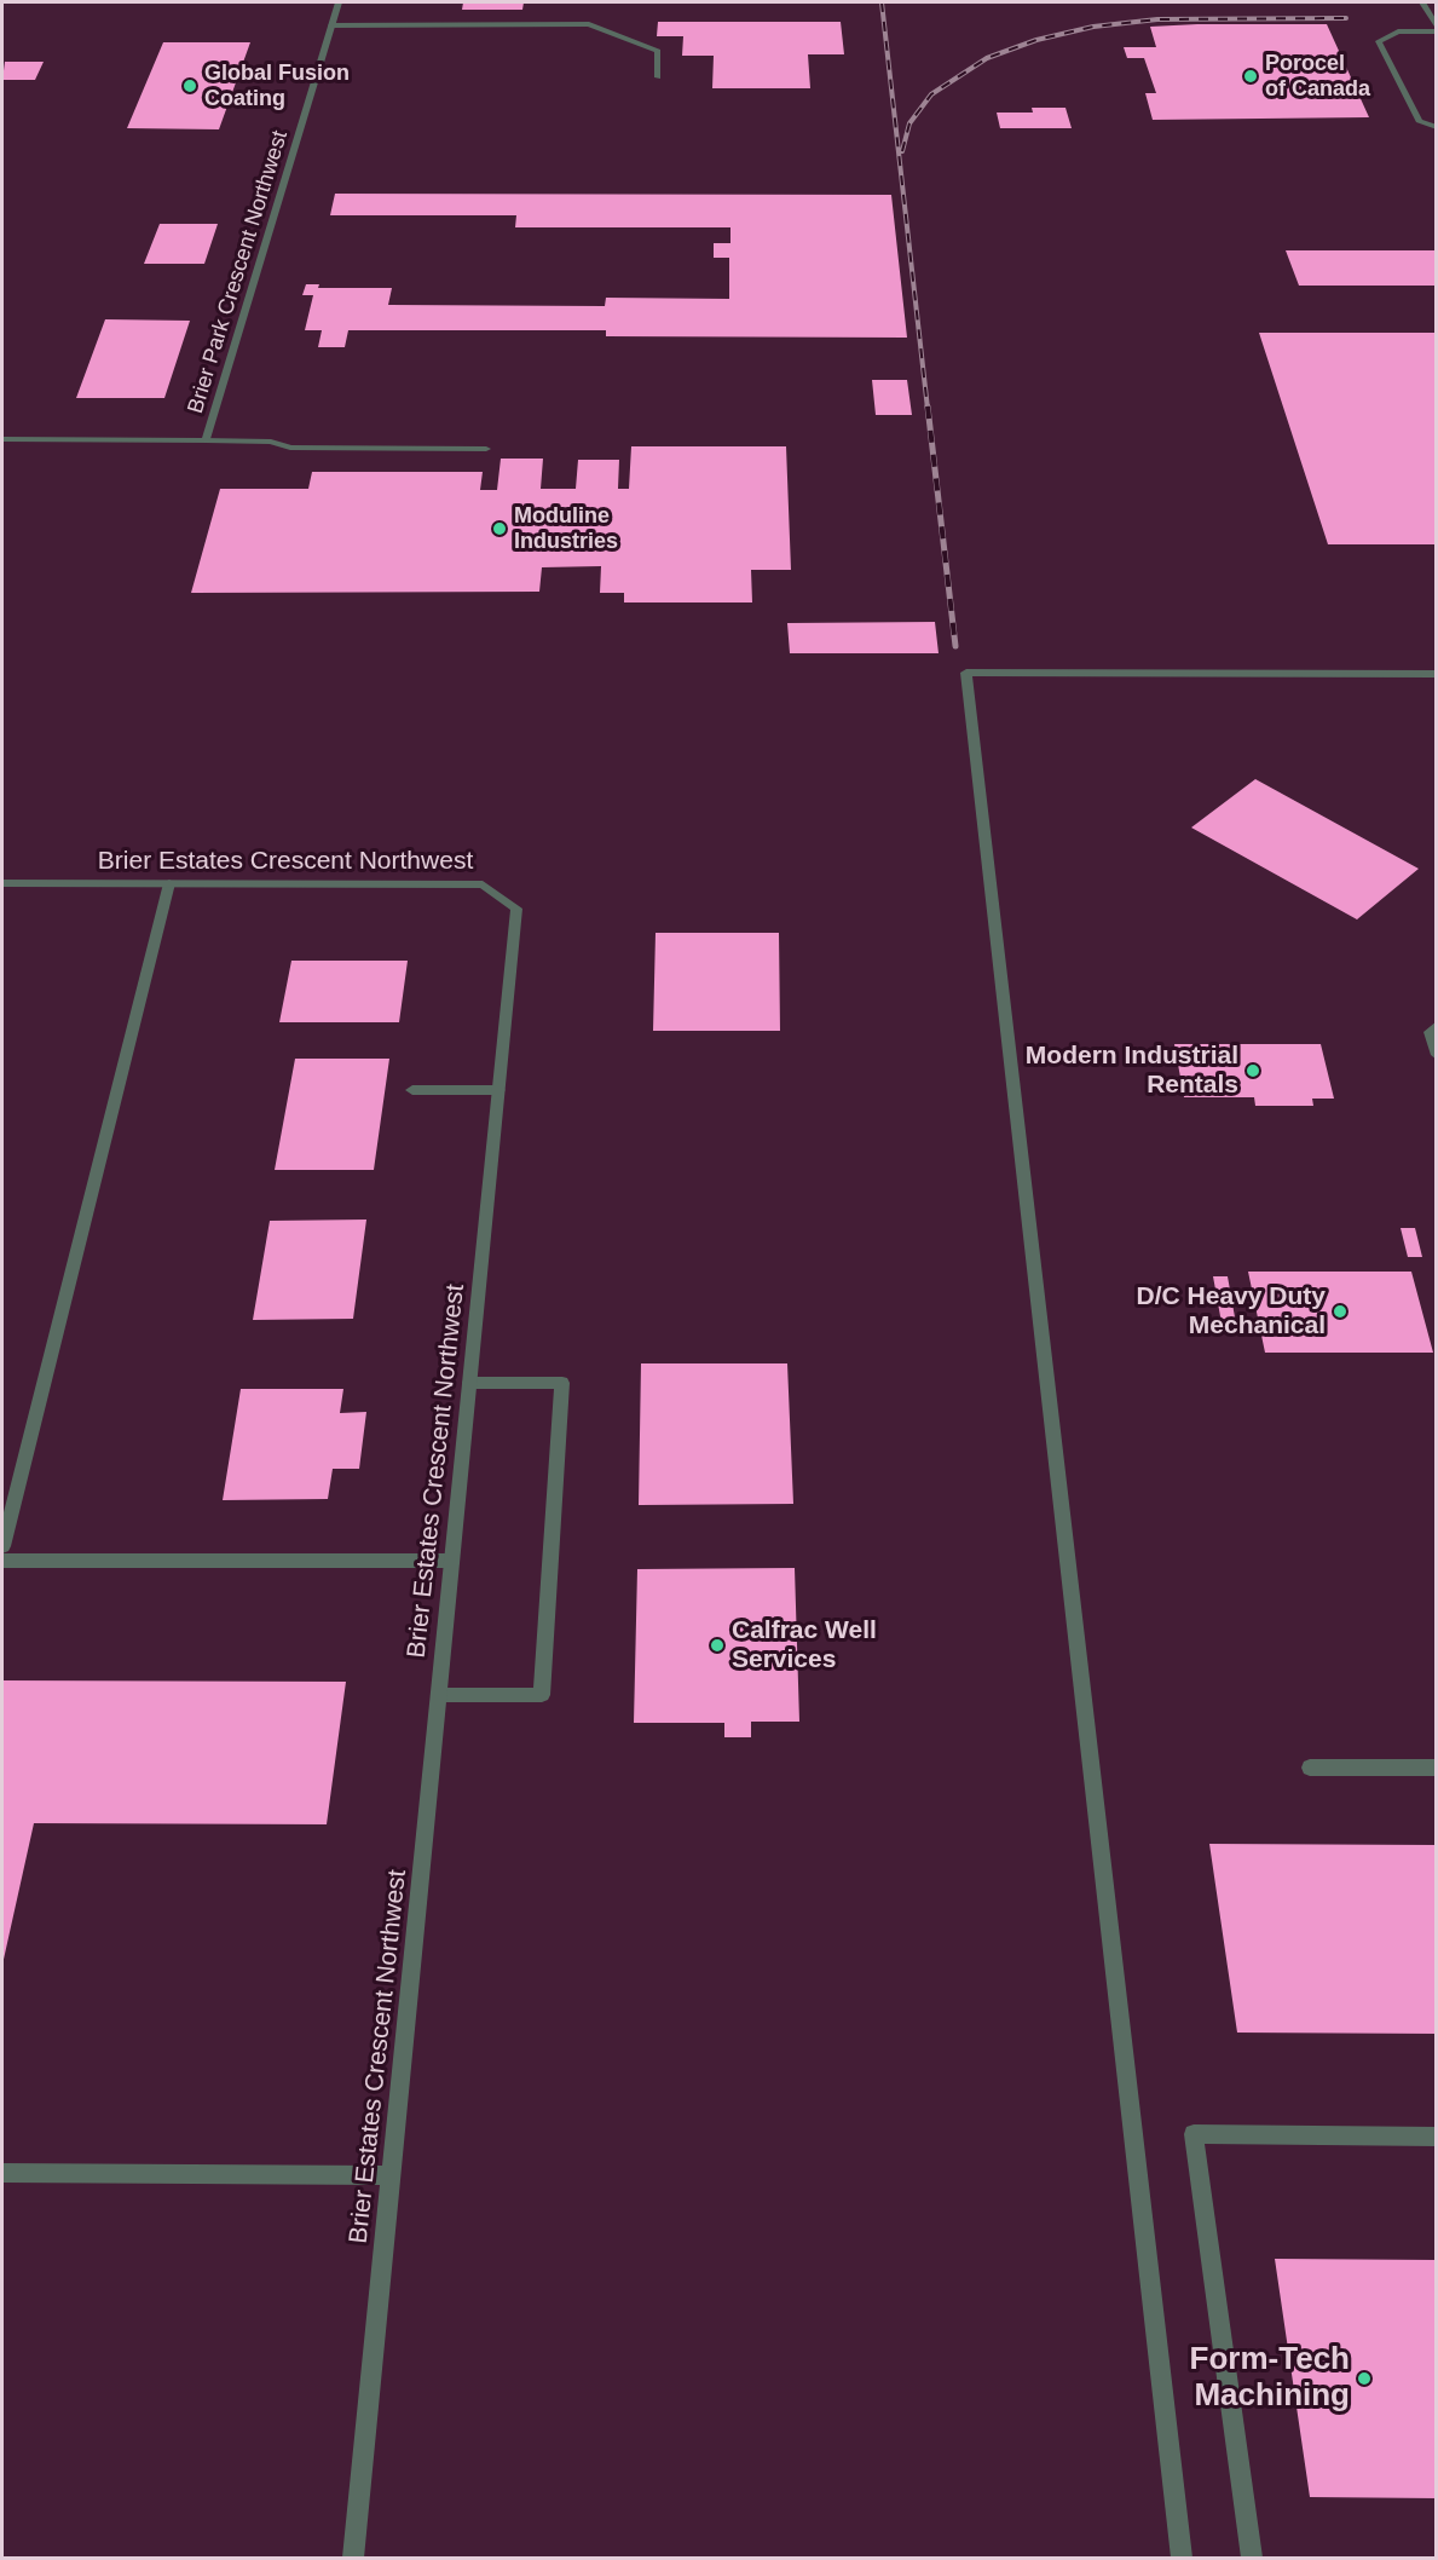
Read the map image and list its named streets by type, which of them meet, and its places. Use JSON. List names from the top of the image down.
{
  "streets": {
    "street": ["Brier Park Crescent Northwest", "Brier Estates Crescent Northwest"]
  },
  "places": [
    "Porocel of Canada",
    "Global Fusion Coating",
    "Moduline Industries",
    "Modern Industrial Rentals",
    "D/C Heavy Duty Mechanical",
    "Calfrac Well Services",
    "Form-Tech Machining"
  ]
}
